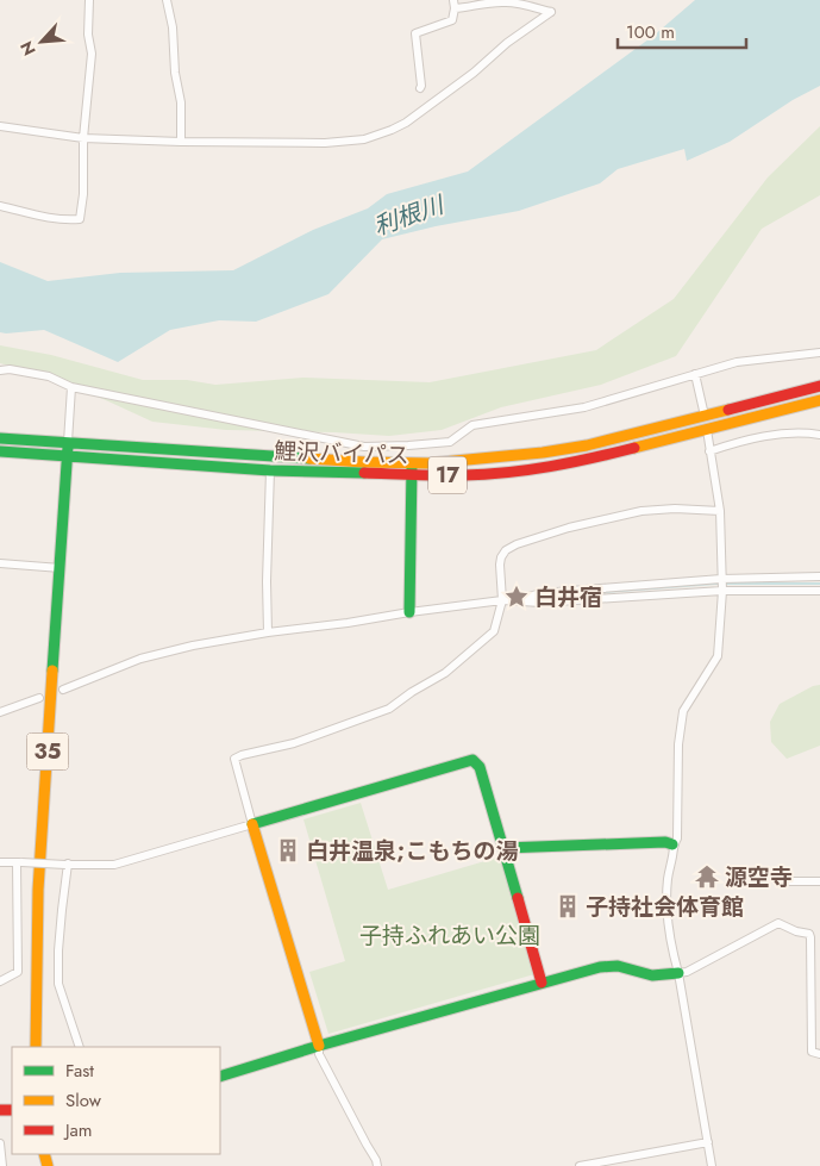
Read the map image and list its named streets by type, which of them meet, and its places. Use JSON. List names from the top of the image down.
{
  "streets": {
    "main road": ["鯉沢バイパス", "17", "35"]
  },
  "crossings": [
    ["鯉沢バイパス", "35"]
  ],
  "water": ["利根川"],
  "parks": ["子持ふれあい公園"],
  "places": {
    "place": ["白井宿"],
    "building": ["白井温泉;こもちの湯", "子持社会体育館"],
    "temple": ["源空寺"]
  },
  "legend": ["Fast", "Slow", "Jam"],
  "scale_bar": "100 m",
  "north": "bottom left"
}
